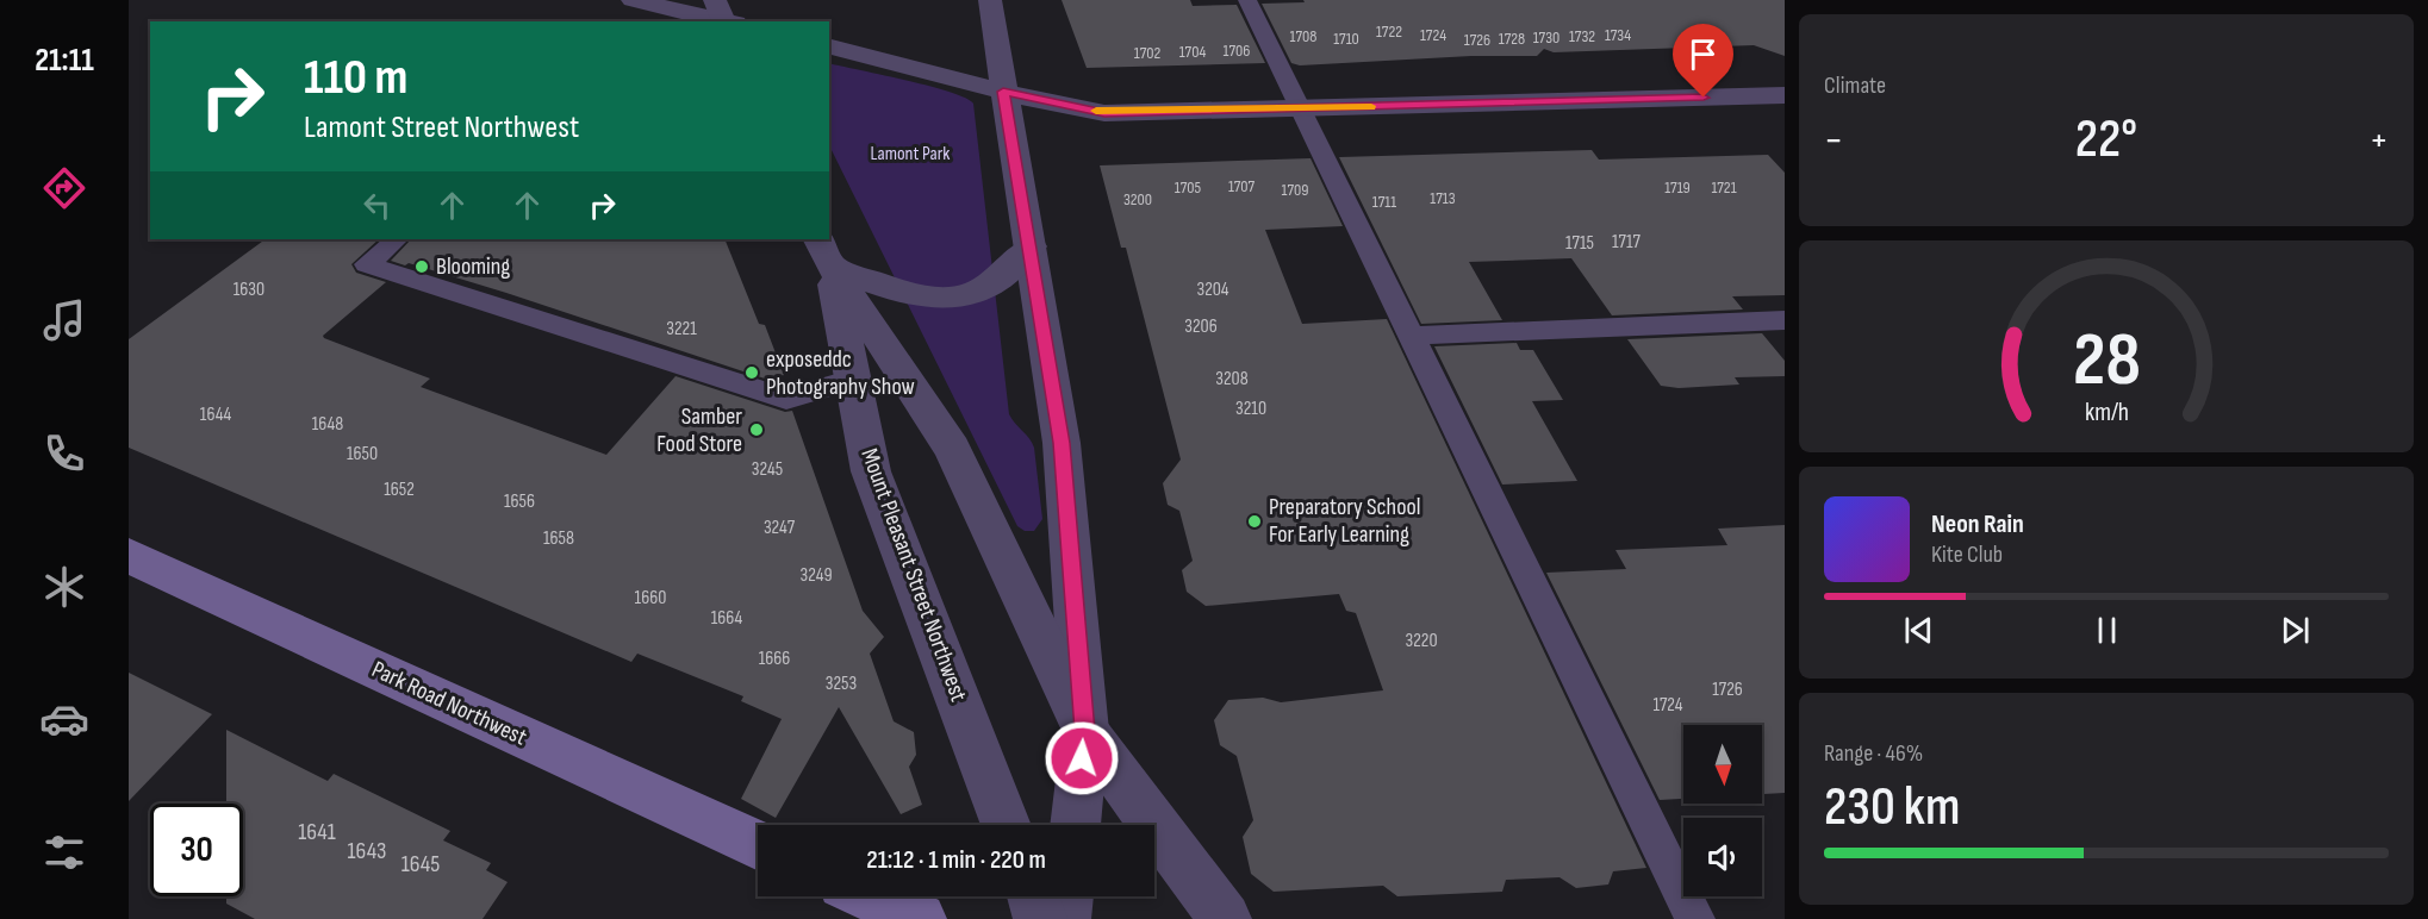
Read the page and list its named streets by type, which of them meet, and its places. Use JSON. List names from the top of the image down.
{
  "streets": {
    "main road": ["Park Road Northwest"],
    "street": ["Mount Pleasant Street Northwest"]
  },
  "parks": ["Lamont Park"],
  "places": [
    "Blooming",
    "exposeddc Photography Show",
    "Samber Food Store",
    "Preparatory School For Early Learning"
  ],
  "house_numbers": [
    "1722",
    "1724",
    "1734",
    "1708",
    "1732",
    "1730",
    "1710",
    "1728",
    "1726",
    "1706",
    "1704",
    "1702",
    "1707",
    "1705",
    "1719",
    "1721",
    "1709",
    "1713",
    "3200",
    "1711",
    "1717",
    "1715",
    "1630",
    "3204",
    "3206",
    "3221",
    "3208",
    "3210",
    "1644",
    "1648",
    "1650",
    "3245",
    "1652",
    "1656",
    "3247",
    "1658",
    "3249",
    "1660",
    "1664",
    "3220",
    "1666",
    "3253",
    "1726",
    "1724",
    "1641",
    "1643",
    "1645"
  ],
  "north": "bottom",
  "page": {
    "tabs": "21:11",
    "tile": [
      "Climate",
      ["Range · 46%", "230 km"]
    ],
    "turn": ["110 m", "Lamont Street Northwest"],
    "heat": ["−", "22°", "+"],
    "song": ["Neon Rain", "Kite Club"],
    "limit": "30",
    "trip": "21:12 · 1 min · 220 m",
    "gauge": ["28", "km/h"]
  }
}
